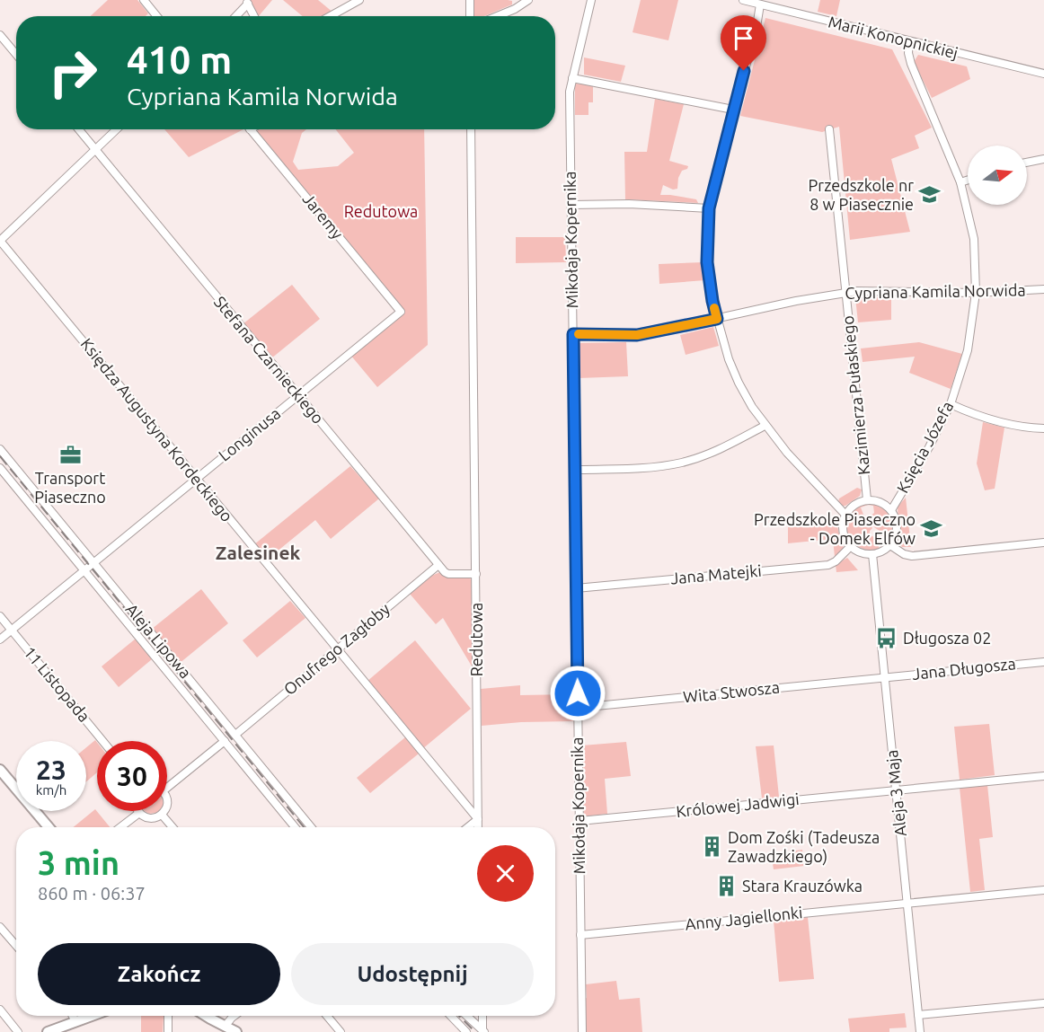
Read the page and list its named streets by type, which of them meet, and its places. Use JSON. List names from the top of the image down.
{
  "streets": {
    "street": [
      "Marii Konopnickiej",
      "Jaremy",
      "Mikołaja Kopernika",
      "Cypriana Kamila Norwida",
      "Stefana Czarnieckiego",
      "Kazimierza Pułaskiego",
      "Księdza Augustyna Kordeckiego",
      "Longinusa",
      "Księcia Józefa",
      "Jana Matejki",
      "Redutowa",
      "Aleja Lipowa",
      "Onufrego Zagłoby",
      "Jana Długosza",
      "11 Listopada",
      "Wita Stwosza",
      "Aleja 3 Maja",
      "Królowej Jadwigi",
      "Anny Jagiellonki"
    ]
  },
  "crossings": [
    ["Marii Konopnickiej", "Księcia Józefa"],
    ["Jaremy", "Longinusa"],
    ["Mikołaja Kopernika", "Cypriana Kamila Norwida"],
    ["Mikołaja Kopernika", "Jana Matejki"],
    ["Mikołaja Kopernika", "Wita Stwosza"],
    ["Mikołaja Kopernika", "Królowej Jadwigi"],
    ["Mikołaja Kopernika", "Anny Jagiellonki"],
    ["Cypriana Kamila Norwida", "Kazimierza Pułaskiego"],
    ["Cypriana Kamila Norwida", "Księcia Józefa"],
    ["Stefana Czarnieckiego", "Longinusa"],
    ["Stefana Czarnieckiego", "Redutowa"],
    ["Stefana Czarnieckiego", "Onufrego Zagłoby"],
    ["Kazimierza Pułaskiego", "Księcia Józefa"],
    ["Kazimierza Pułaskiego", "Jana Matejki"],
    ["Kazimierza Pułaskiego", "Aleja 3 Maja"],
    ["Księdza Augustyna Kordeckiego", "Longinusa"],
    ["Księdza Augustyna Kordeckiego", "Redutowa"],
    ["Księdza Augustyna Kordeckiego", "Onufrego Zagłoby"],
    ["Longinusa", "Aleja Lipowa"],
    ["Longinusa", "11 Listopada"],
    ["Księcia Józefa", "Jana Matejki"],
    ["Księcia Józefa", "Aleja 3 Maja"],
    ["Jana Matejki", "Aleja 3 Maja"],
    ["Aleja Lipowa", "Onufrego Zagłoby"],
    ["Jana Długosza", "Wita Stwosza"],
    ["Jana Długosza", "Aleja 3 Maja"],
    ["Wita Stwosza", "Aleja 3 Maja"],
    ["Aleja 3 Maja", "Królowej Jadwigi"],
    ["Aleja 3 Maja", "Anny Jagiellonki"]
  ],
  "districts": ["Zalesinek"],
  "parks": ["Redutowa"],
  "places": {
    "school or university": ["Przedszkole nr 8 w Piasecznie", "Przedszkole Piaseczno - Domek Elfów"],
    "office": ["Transport Piaseczno"],
    "bus stop": ["Długosza 02"],
    "building": ["Dom Zośki (Tadeusza Zawadzkiego)", "Stara Krauzówka"]
  },
  "north": "right",
  "page": {
    "turn": ["410 m", "Cypriana Kamila Norwida"],
    "speed": "23 km/h",
    "limit": "30",
    "heading": ["3 min", "860 m · 06:37"],
    "buttons": ["Zakończ", "Udostępnij"]
  }
}
